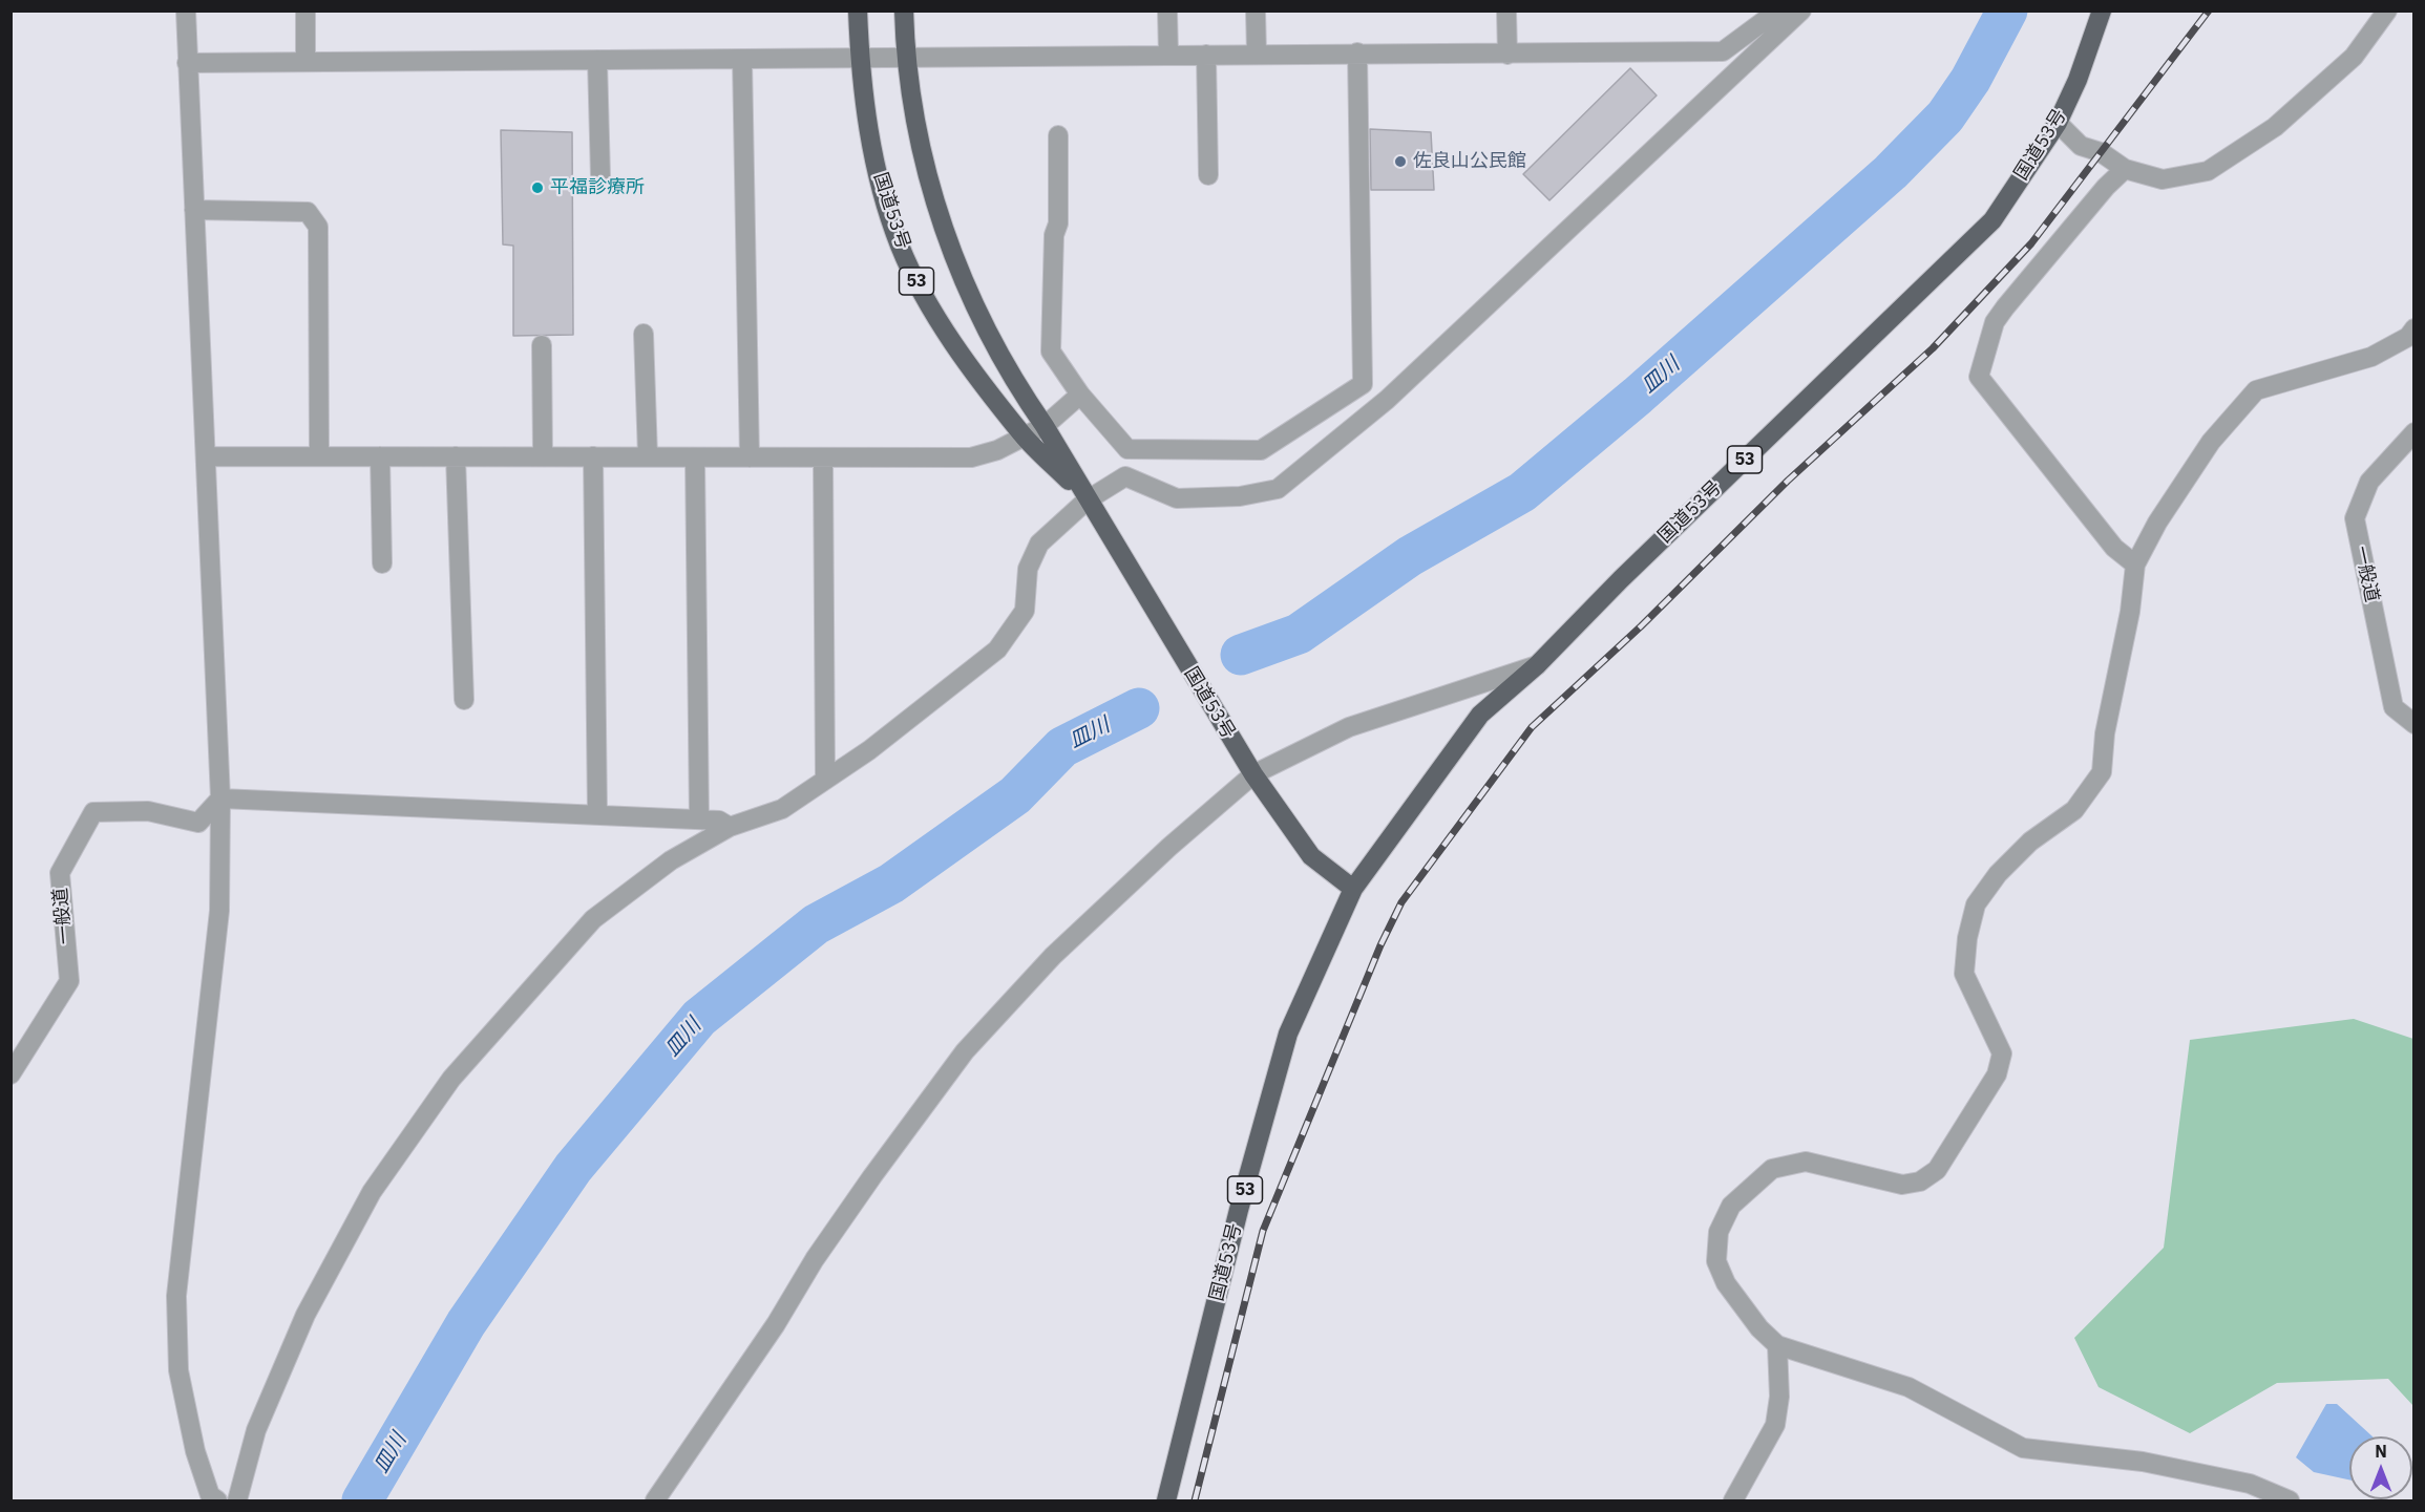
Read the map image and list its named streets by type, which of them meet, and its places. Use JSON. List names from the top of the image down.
{
  "streets": {
    "highway": ["国道53号", "53"],
    "street": ["一般道"]
  },
  "water": ["皿川"],
  "places": ["佐良山公民館", "平福診療所"],
  "north": "top"
}
